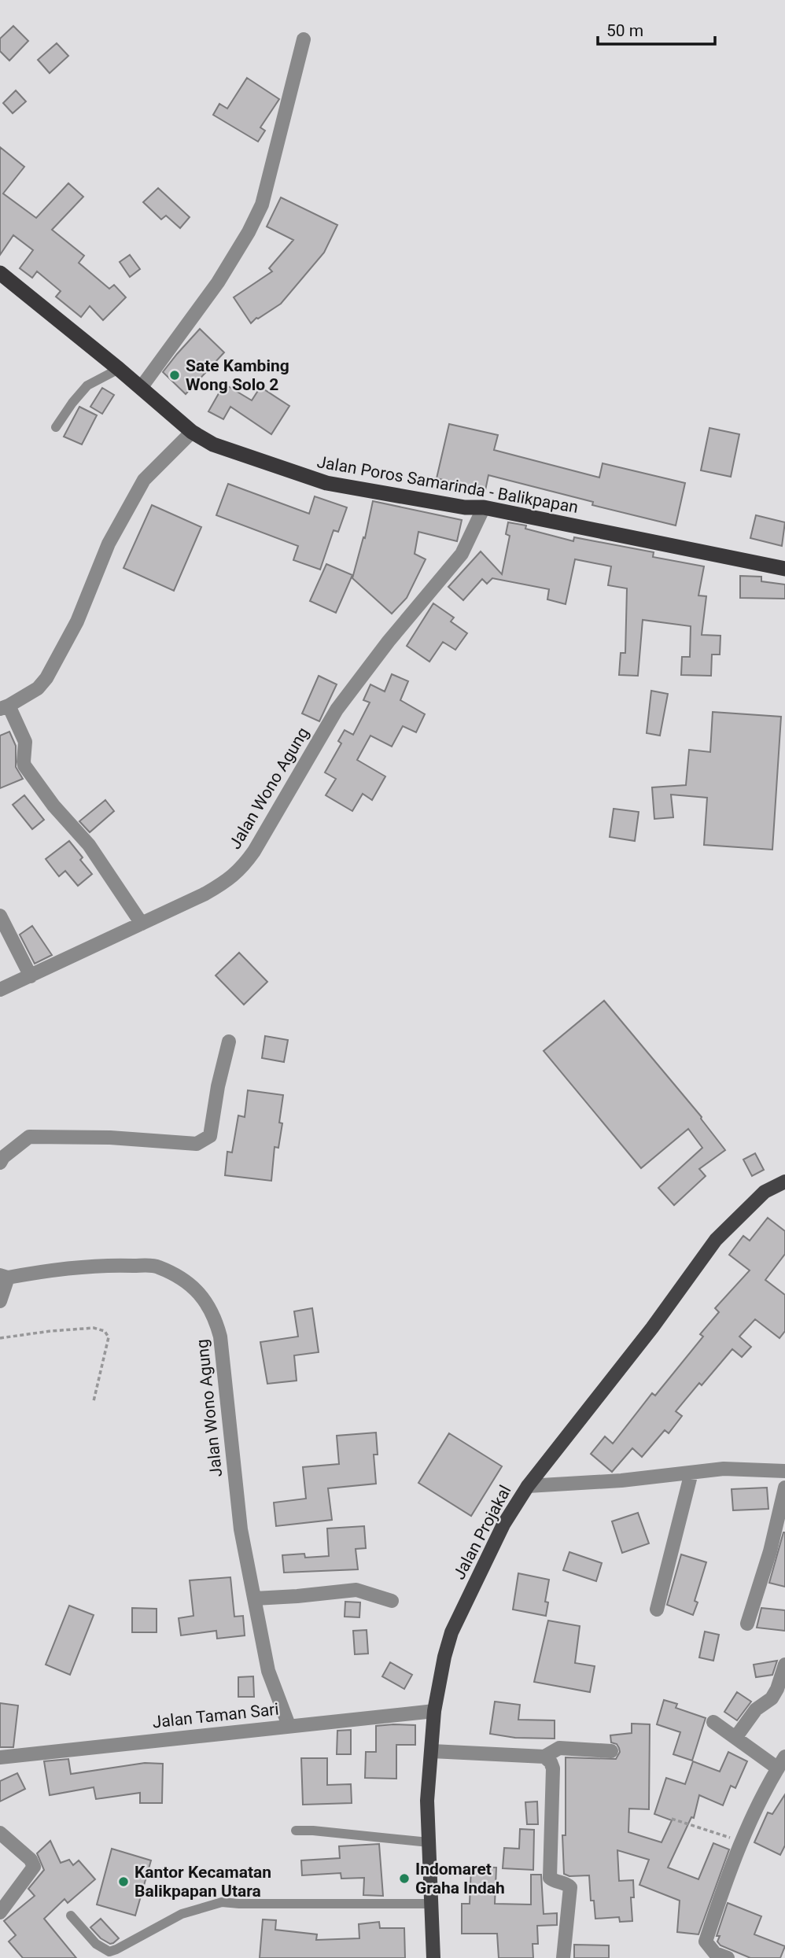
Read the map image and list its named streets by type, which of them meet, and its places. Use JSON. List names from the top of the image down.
{
  "streets": {
    "highway": ["Jalan Poros Samarinda - Balikpapan"],
    "main road": ["Jalan Projakal"],
    "street": ["Jalan Wono Agung", "Jalan Taman Sari"]
  },
  "crossings": [
    ["Jalan Poros Samarinda - Balikpapan", "Jalan Wono Agung"],
    ["Jalan Wono Agung", "Jalan Taman Sari"],
    ["Jalan Projakal", "Jalan Taman Sari"]
  ],
  "places": ["Sate Kambing Wong Solo 2", "Indomaret Graha Indah", "Kantor Kecamatan Balikpapan Utara"],
  "scale_bar": "50 m"
}
